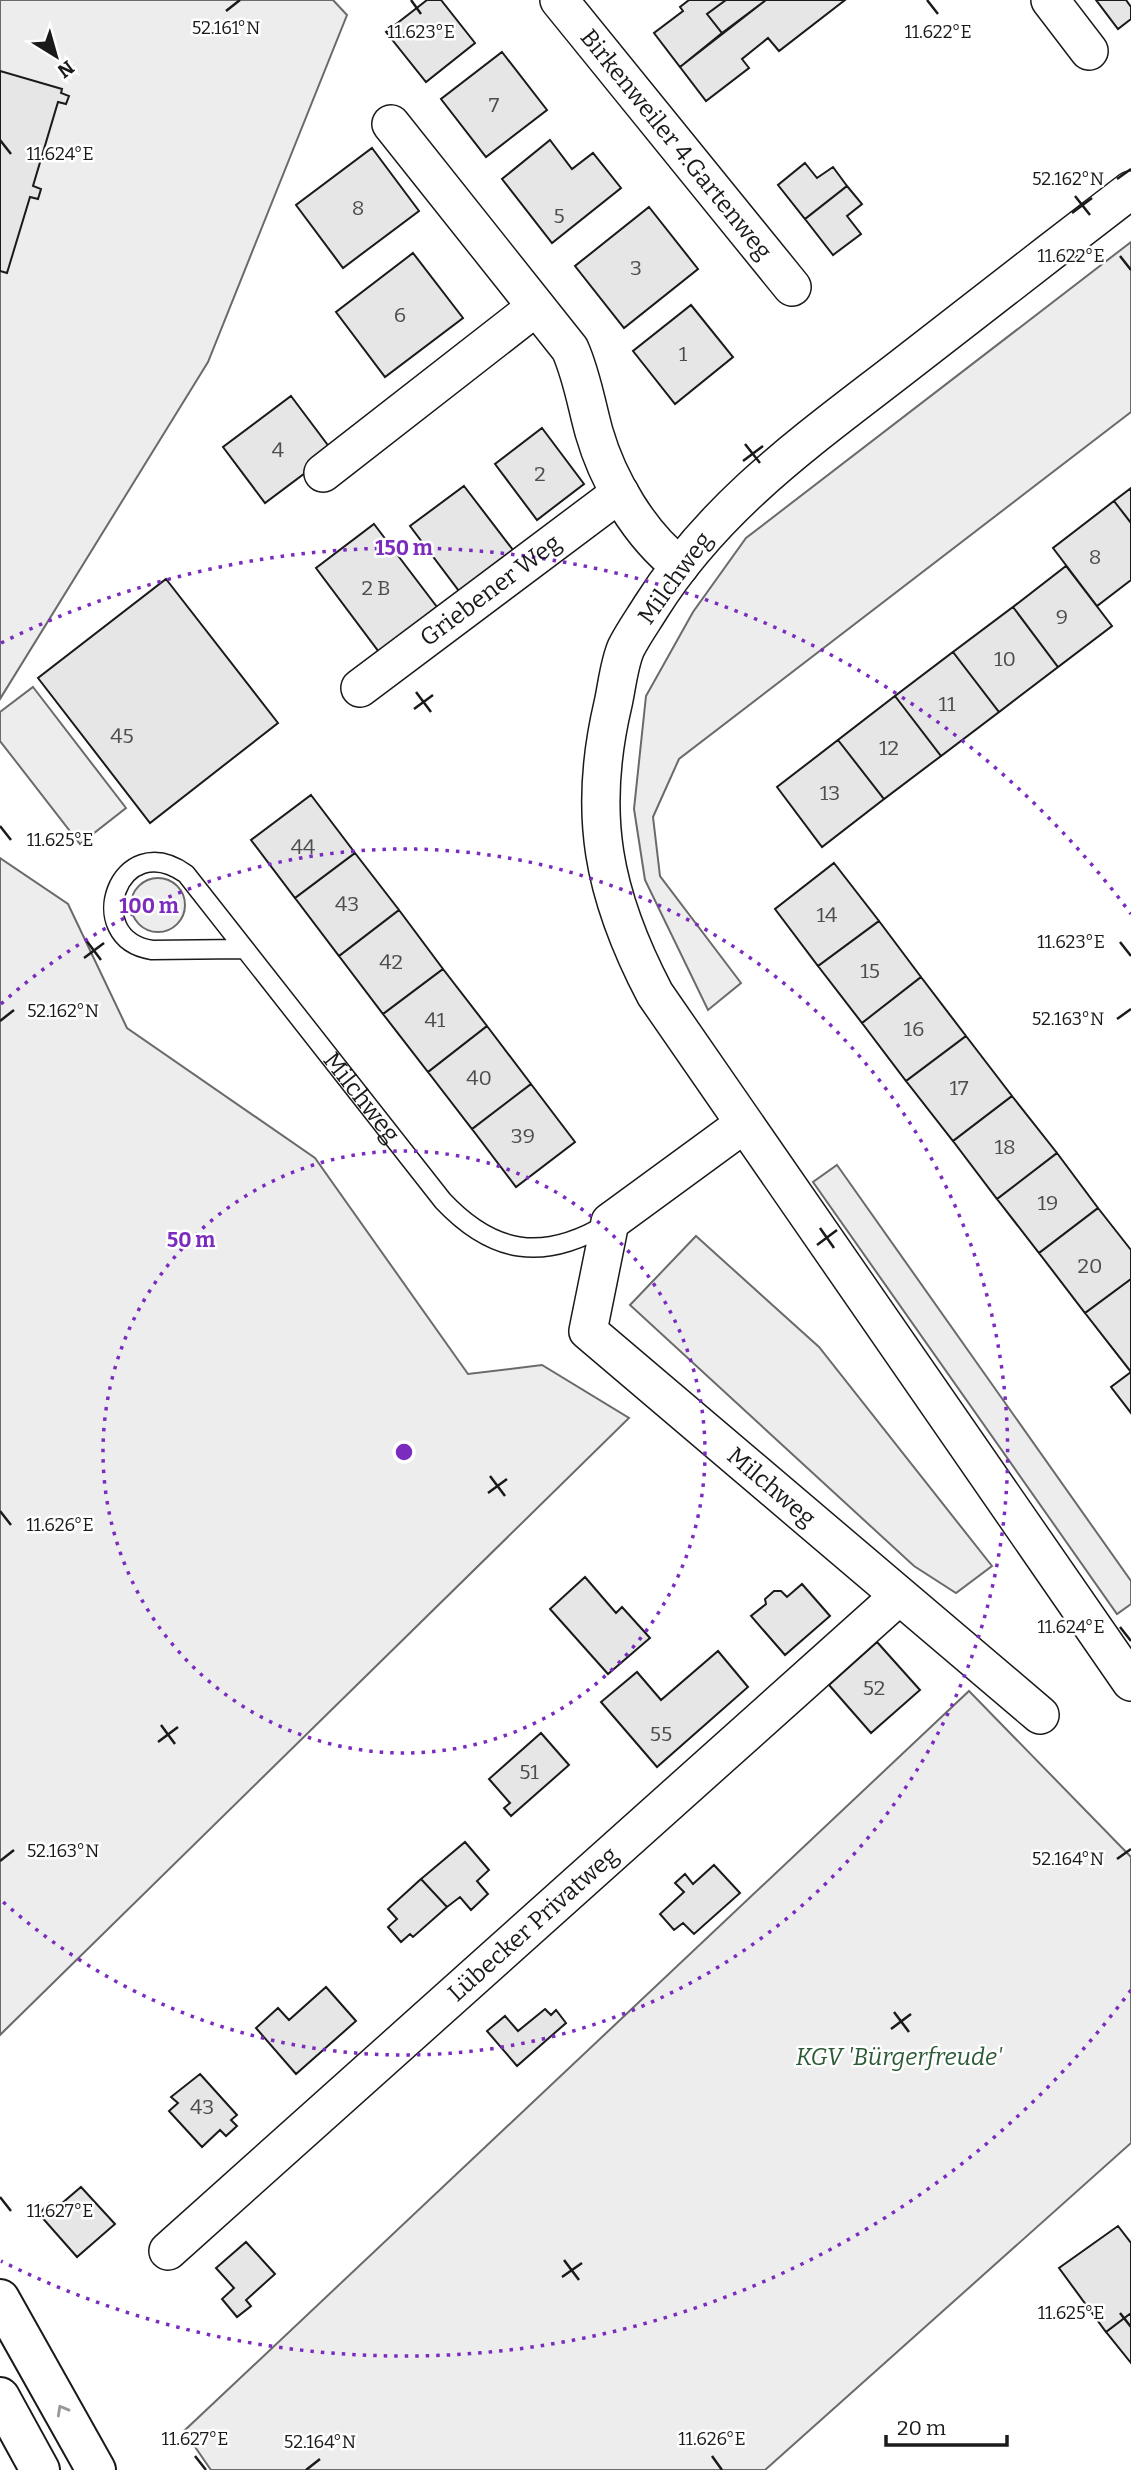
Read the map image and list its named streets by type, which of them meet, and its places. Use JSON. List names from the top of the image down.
{
  "streets": {
    "street": [
      "Birkenweiler 4.Gartenweg",
      "Milchweg",
      "Griebener Weg",
      "Lübecker Privatweg"
    ]
  },
  "crossings": [
    ["Milchweg", "Lübecker Privatweg"]
  ],
  "parks": ["KGV 'Bürgerfreude'"],
  "house_numbers": [
    "7",
    "8",
    "5",
    "3",
    "6",
    "1",
    "4",
    "2",
    "8",
    "2 B",
    "9",
    "10",
    "11",
    "45",
    "12",
    "13",
    "44",
    "43",
    "14",
    "42",
    "15",
    "41",
    "16",
    "40",
    "17",
    "39",
    "18",
    "19",
    "20",
    "52",
    "55",
    "51",
    "43"
  ],
  "scale_bar": "20 m",
  "north": "bottom right",
  "coordinates": [
    "52.161°N",
    "11.623°E",
    "11.622°E",
    "11.624°E",
    "52.162°N",
    "11.625°E",
    "52.163°N",
    "11.626°E",
    "52.164°N",
    "11.627°E"
  ],
  "rings": ["150 m", "100 m", "50 m"]
}
